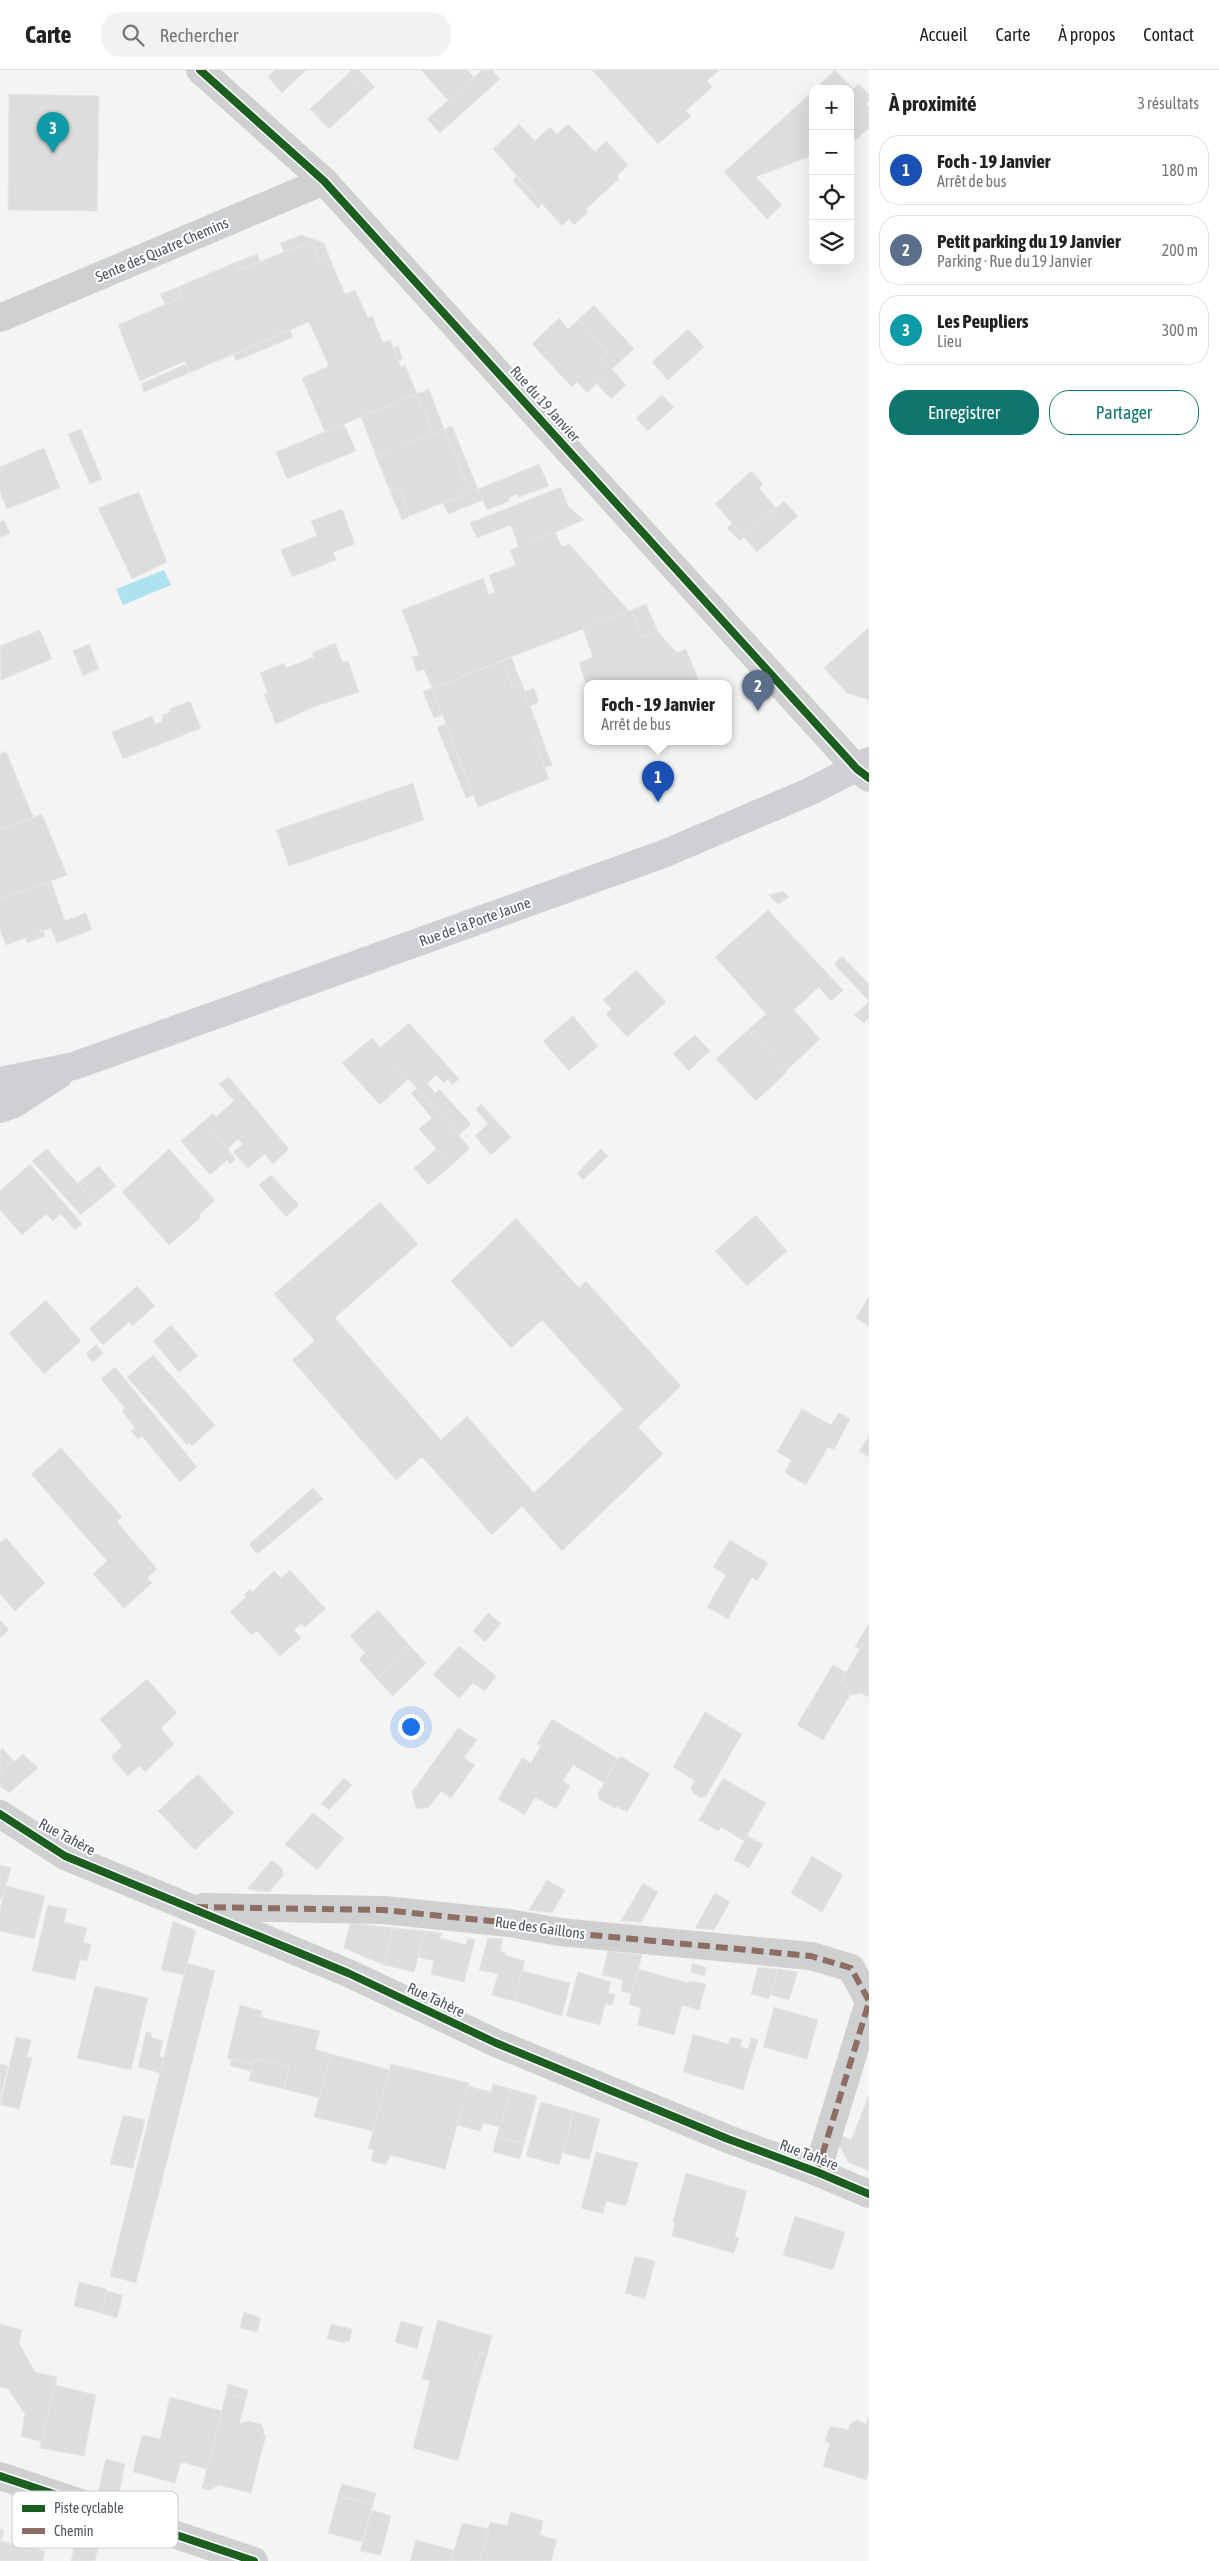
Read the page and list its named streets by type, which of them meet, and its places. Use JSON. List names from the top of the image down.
{
  "streets": {
    "main road": ["Rue de la Porte Jaune"],
    "street": [
      "Sente des Quatre Chemins",
      "Rue du 19 Janvier",
      "Rue Tahère",
      "Rue des Gaillons"
    ]
  },
  "crossings": [
    ["Sente des Quatre Chemins", "Rue du 19 Janvier"],
    ["Rue du 19 Janvier", "Rue de la Porte Jaune"],
    ["Rue Tahère", "Rue des Gaillons"]
  ],
  "legend": ["Piste cyclable", "Chemin"],
  "page": {
    "header": "Carte",
    "search": "Rechercher",
    "nav": [
      "Accueil",
      "Carte",
      "À propos",
      "Contact"
    ],
    "heading": ["À proximité", "3 résultats"],
    "map_buttons": ["+", "−"],
    "pins": ["3", "2", "1"],
    "list": [
      {
        "mark": "1",
        "name": "Foch - 19 Janvier",
        "note": "Arrêt de bus",
        "value": "180 m"
      },
      {
        "mark": "2",
        "name": "Petit parking du 19 Janvier",
        "note": "Parking · Rue du 19 Janvier",
        "value": "200 m"
      },
      {
        "mark": "3",
        "name": "Les Peupliers",
        "note": "Lieu",
        "value": "300 m"
      }
    ],
    "buttons": ["Enregistrer", "Partager"],
    "popup": ["Foch - 19 Janvier", "Arrêt de bus"]
  }
}
